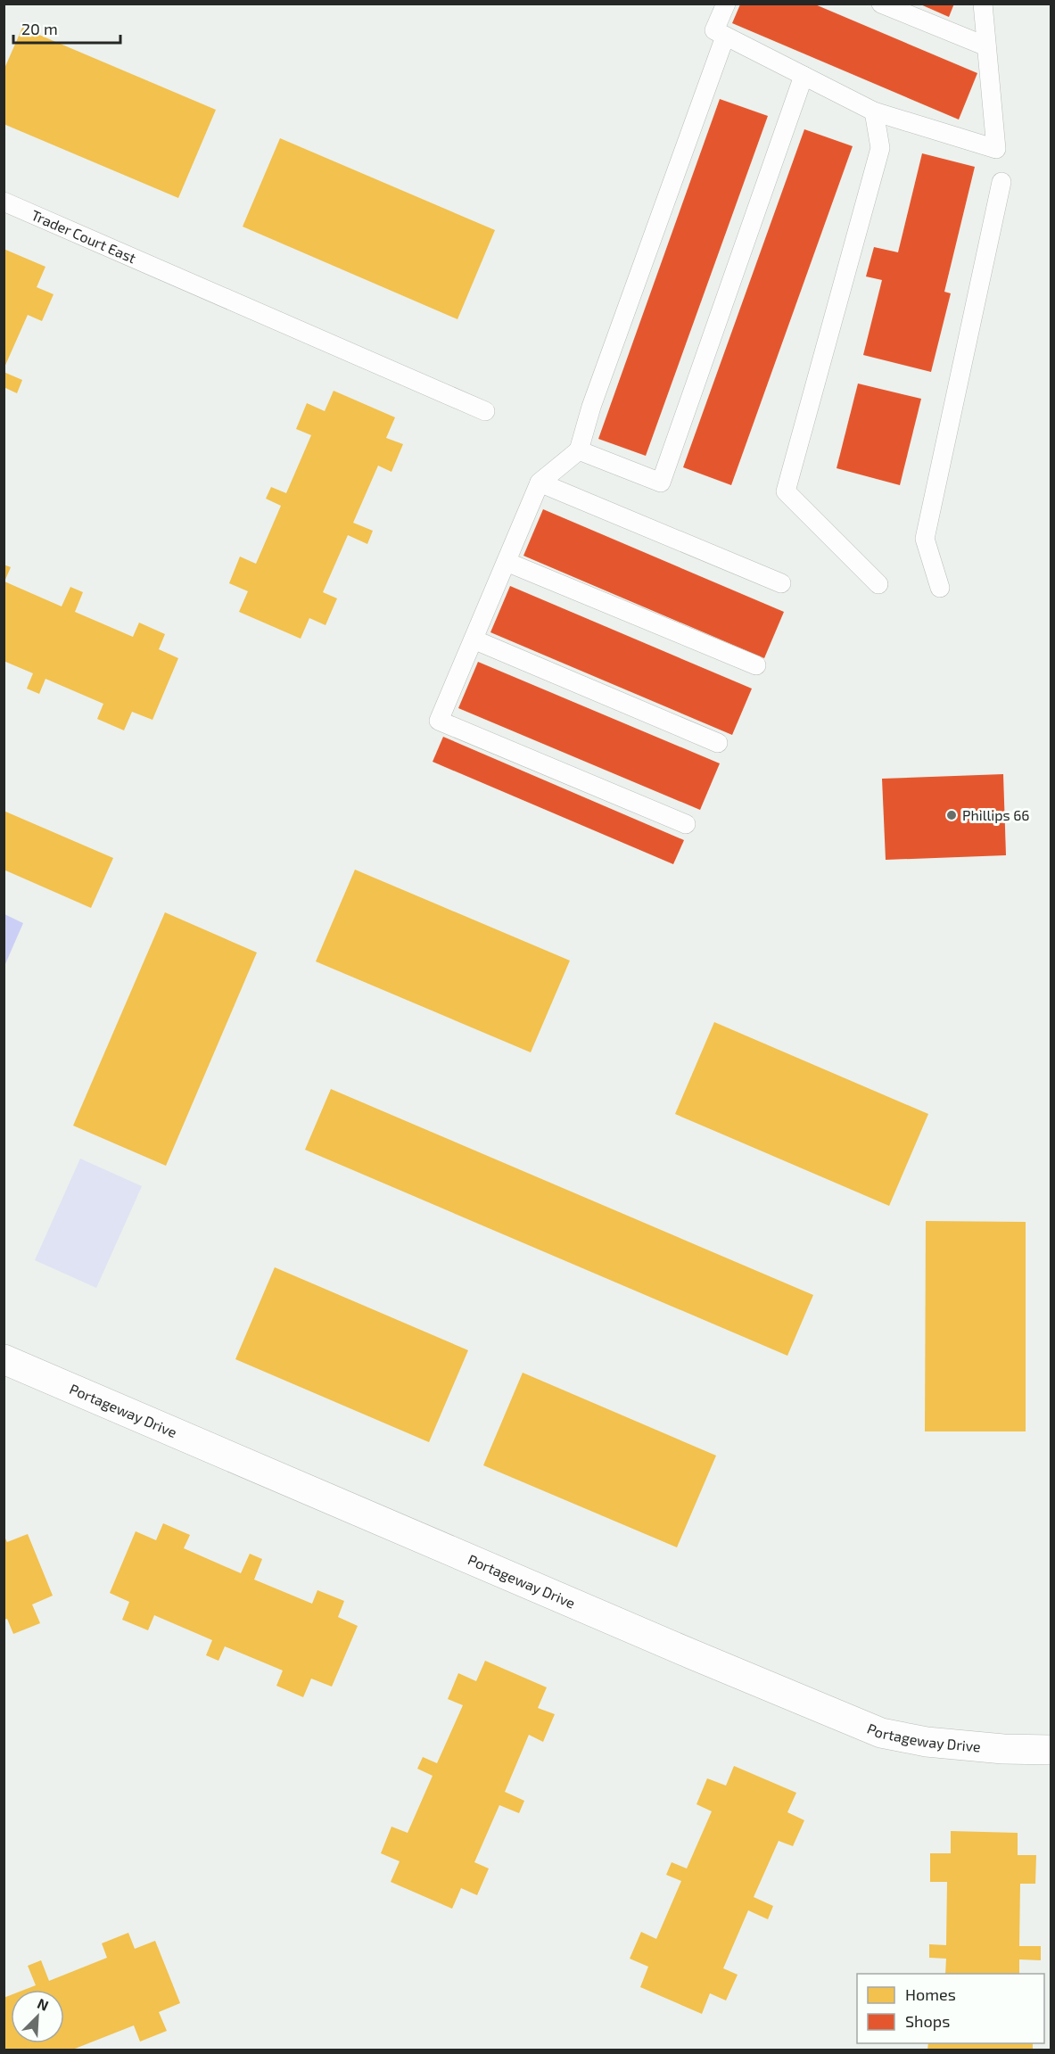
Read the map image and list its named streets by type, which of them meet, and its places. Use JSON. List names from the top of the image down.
{
  "streets": {
    "street": ["Portageway Drive"],
    "lane": ["Trader Court East"]
  },
  "places": ["Phillips 66"],
  "legend": ["Homes", "Shops"],
  "scale_bar": "20 m",
  "north": "top right"
}
